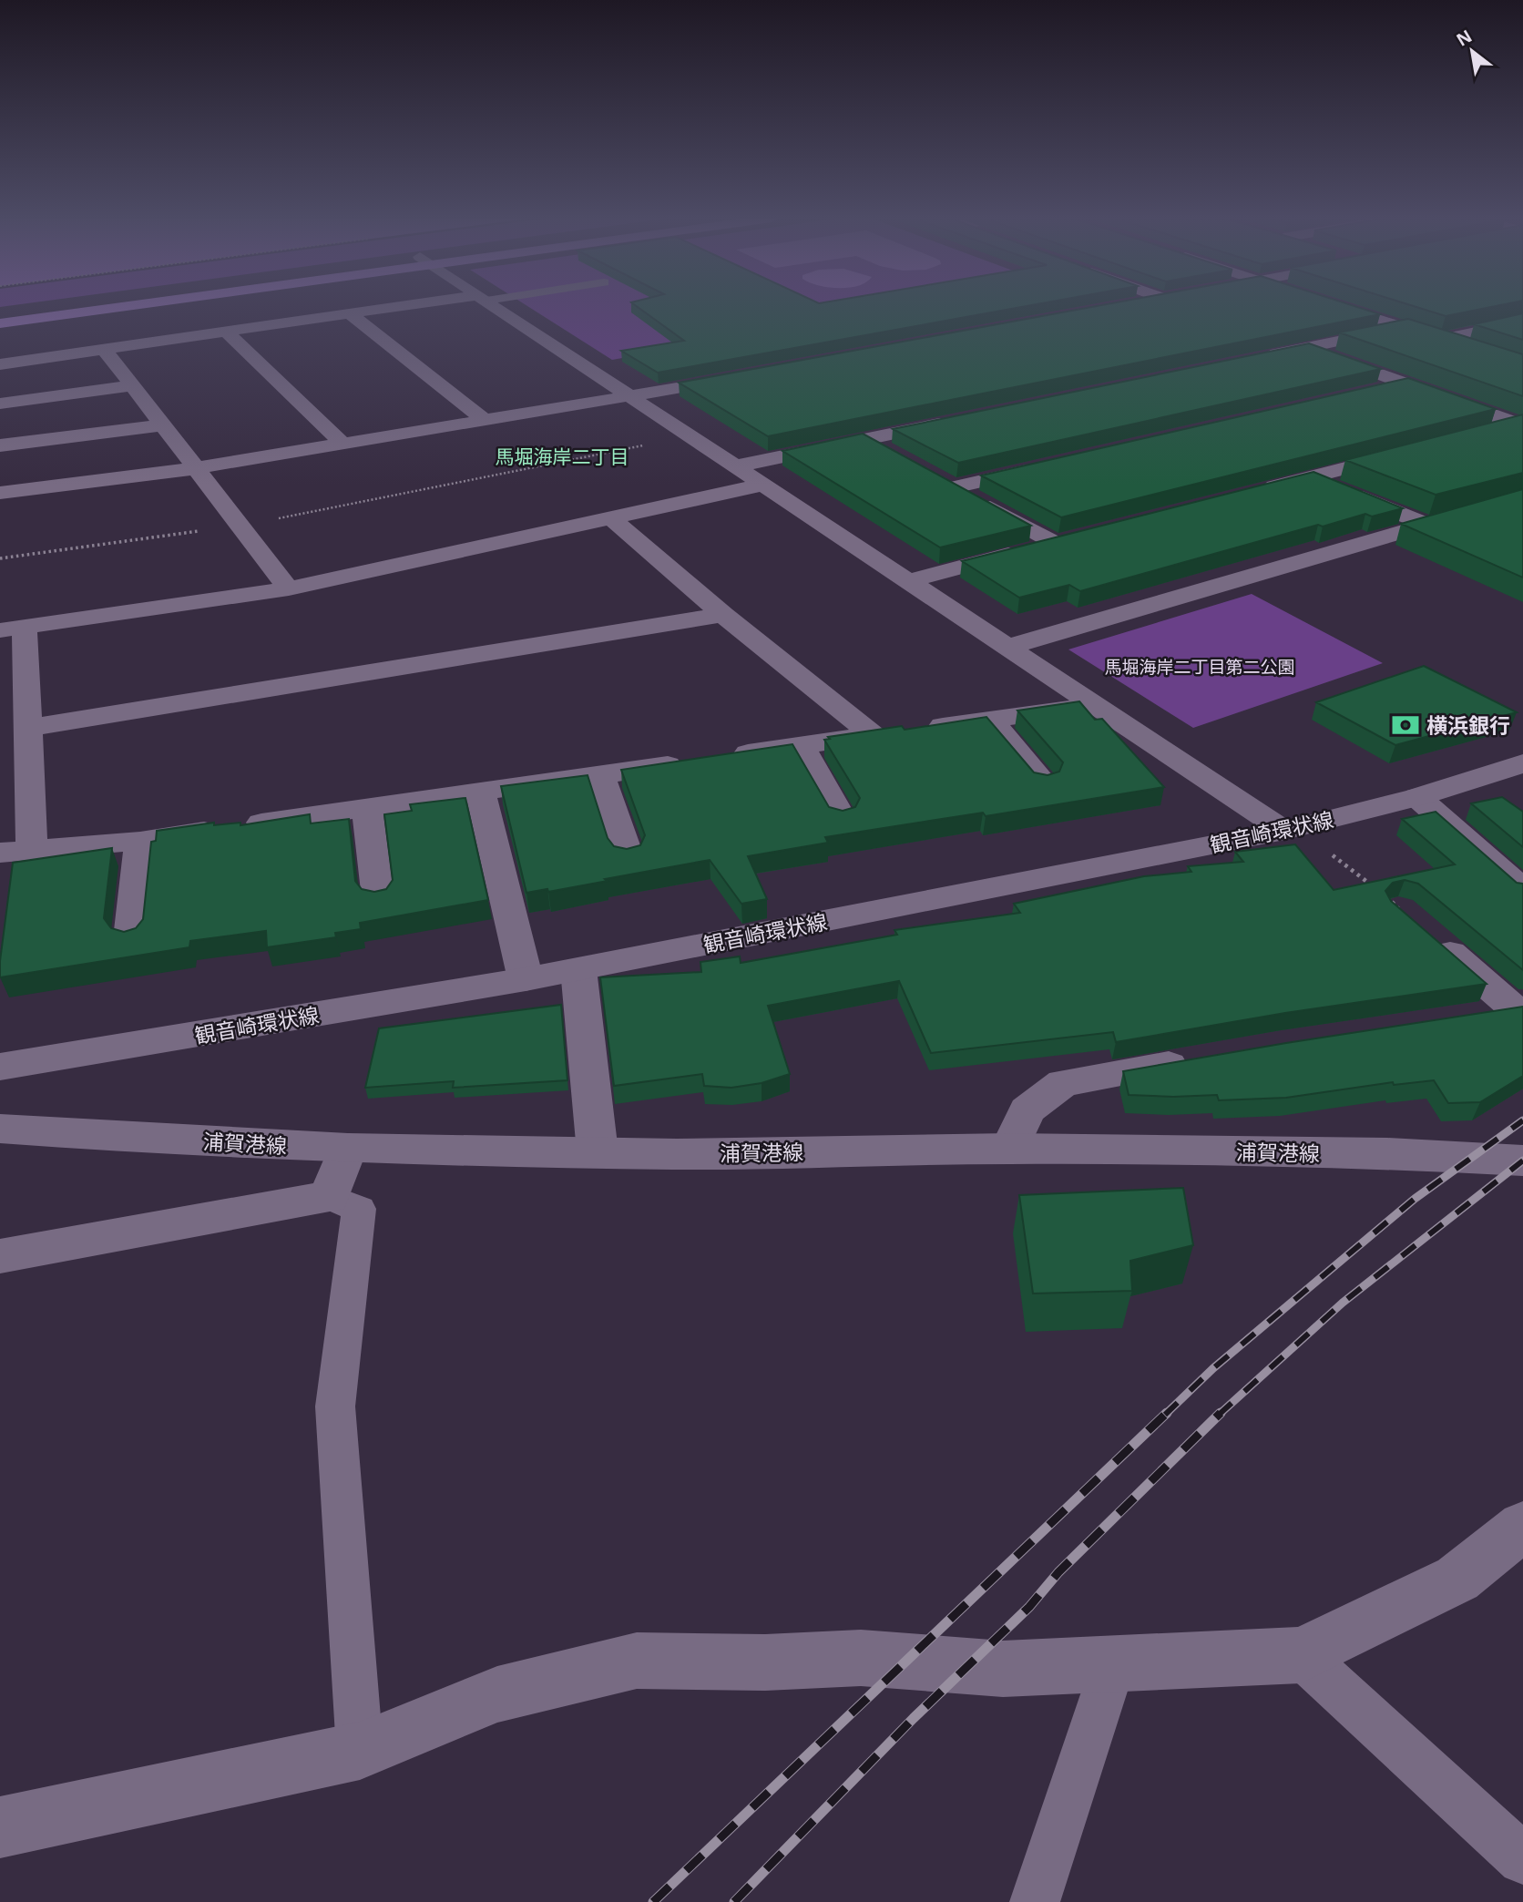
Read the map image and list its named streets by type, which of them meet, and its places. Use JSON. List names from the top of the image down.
{
  "streets": {
    "street": ["観音崎環状線", "浦賀港線"]
  },
  "districts": ["馬堀海岸二丁目"],
  "parks": ["馬堀海岸二丁目第二公園"],
  "places": {
    "bank": ["横浜銀行"]
  },
  "north": "top left"
}
